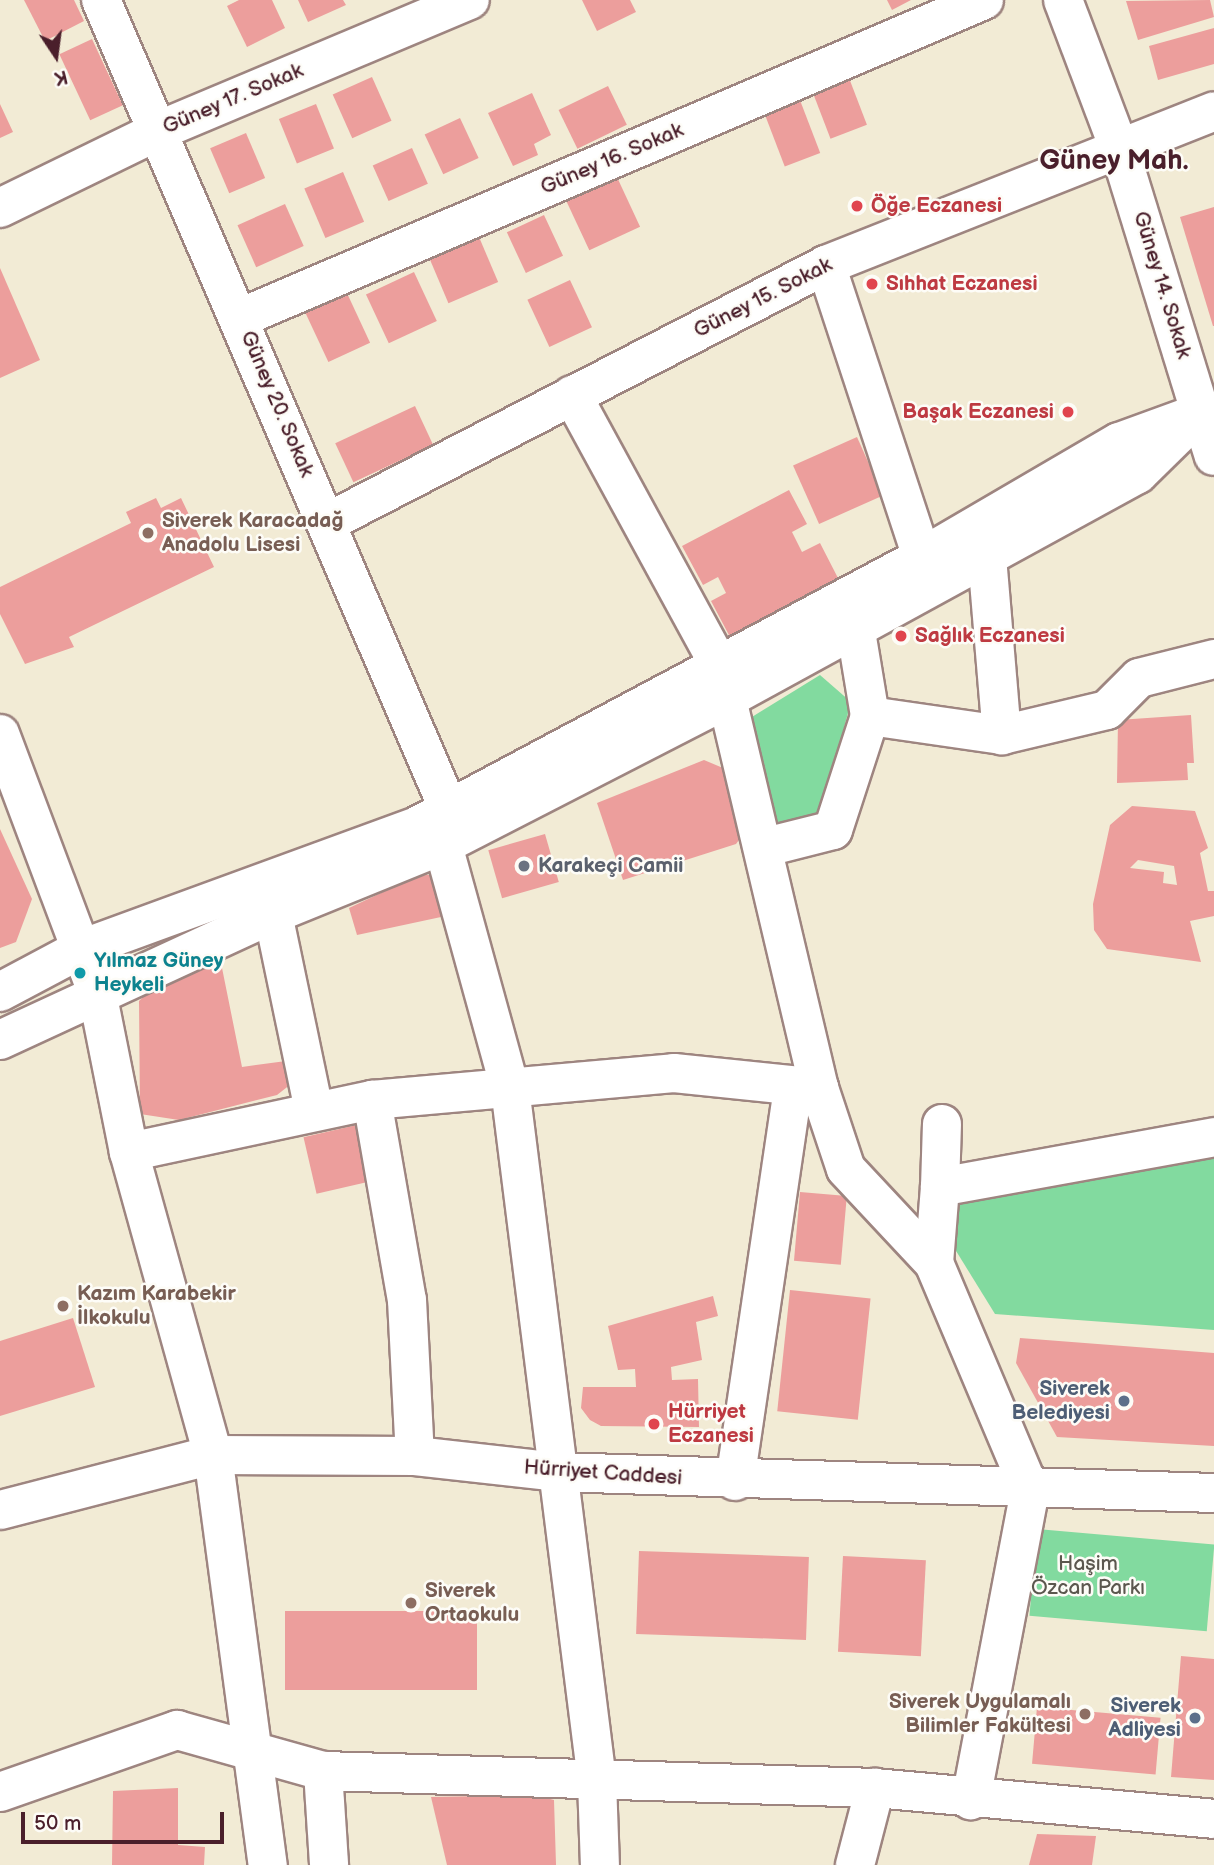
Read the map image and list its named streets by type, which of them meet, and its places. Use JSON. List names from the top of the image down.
{
  "streets": {
    "street": [
      "Güney 17. Sokak",
      "Güney 16. Sokak",
      "Güney 14. Sokak",
      "Güney 15. Sokak",
      "Güney 20. Sokak",
      "Hürriyet Caddesi"
    ]
  },
  "crossings": [
    ["Güney 17. Sokak", "Güney 20. Sokak"],
    ["Güney 16. Sokak", "Güney 20. Sokak"],
    ["Güney 14. Sokak", "Güney 15. Sokak"],
    ["Güney 15. Sokak", "Güney 20. Sokak"],
    ["Güney 20. Sokak", "Hürriyet Caddesi"]
  ],
  "districts": ["Güney Mah."],
  "parks": ["Haşim Özcan Parkı"],
  "places": [
    "Öğe Eczanesi",
    "Sıhhat Eczanesi",
    "Başak Eczanesi",
    "Siverek Karacadağ Anadolu Lisesi",
    "Sağlık Eczanesi",
    "Karakeçi Camii",
    "Yılmaz Güney Heykeli",
    "Kazım Karabekir İlkokulu",
    "Siverek Belediyesi",
    "Hürriyet Eczanesi",
    "Siverek Ortaokulu",
    "Siverek Uygulamalı Bilimler Fakültesi",
    "Siverek Adliyesi"
  ],
  "scale_bar": "50 m",
  "north": "bottom"
}
